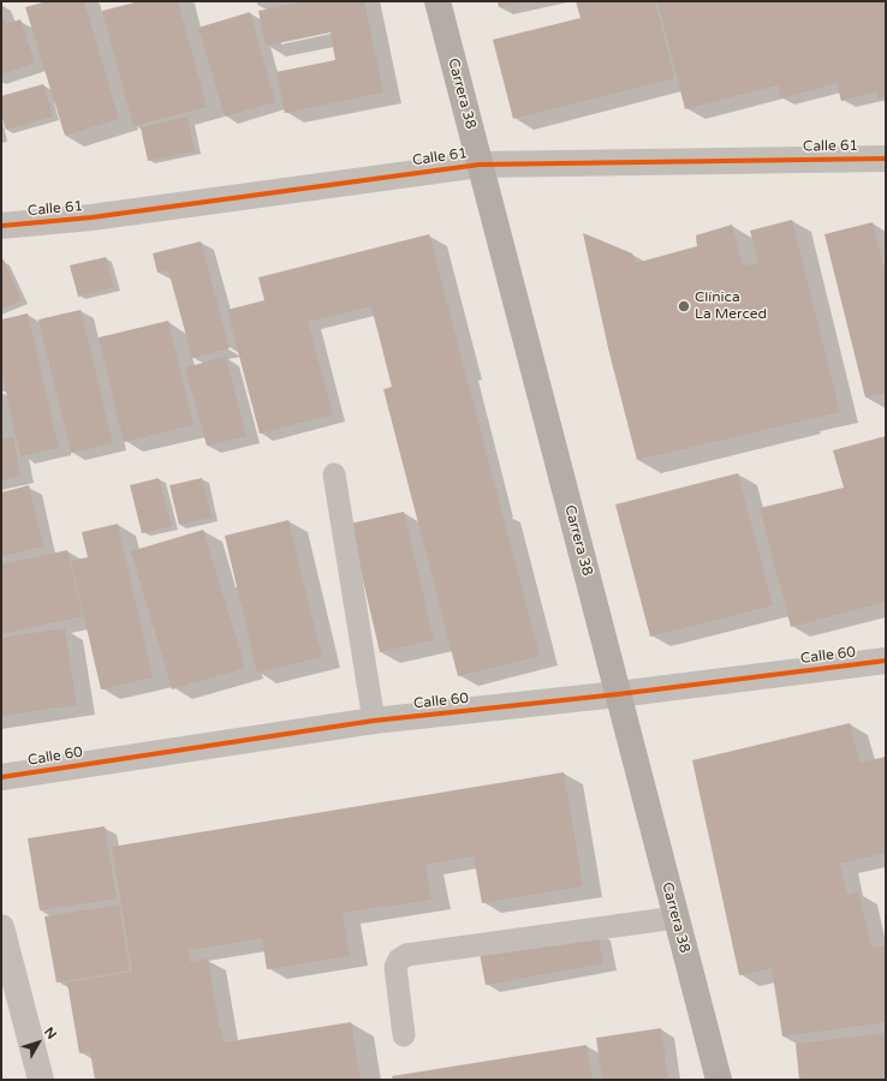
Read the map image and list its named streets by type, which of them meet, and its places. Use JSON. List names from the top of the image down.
{
  "streets": {
    "main road": ["Carrera 38"],
    "street": ["Calle 61", "Calle 60"]
  },
  "crossings": [
    ["Carrera 38", "Calle 61"],
    ["Carrera 38", "Calle 60"]
  ],
  "places": ["Clínica La Merced"],
  "north": "top right"
}
